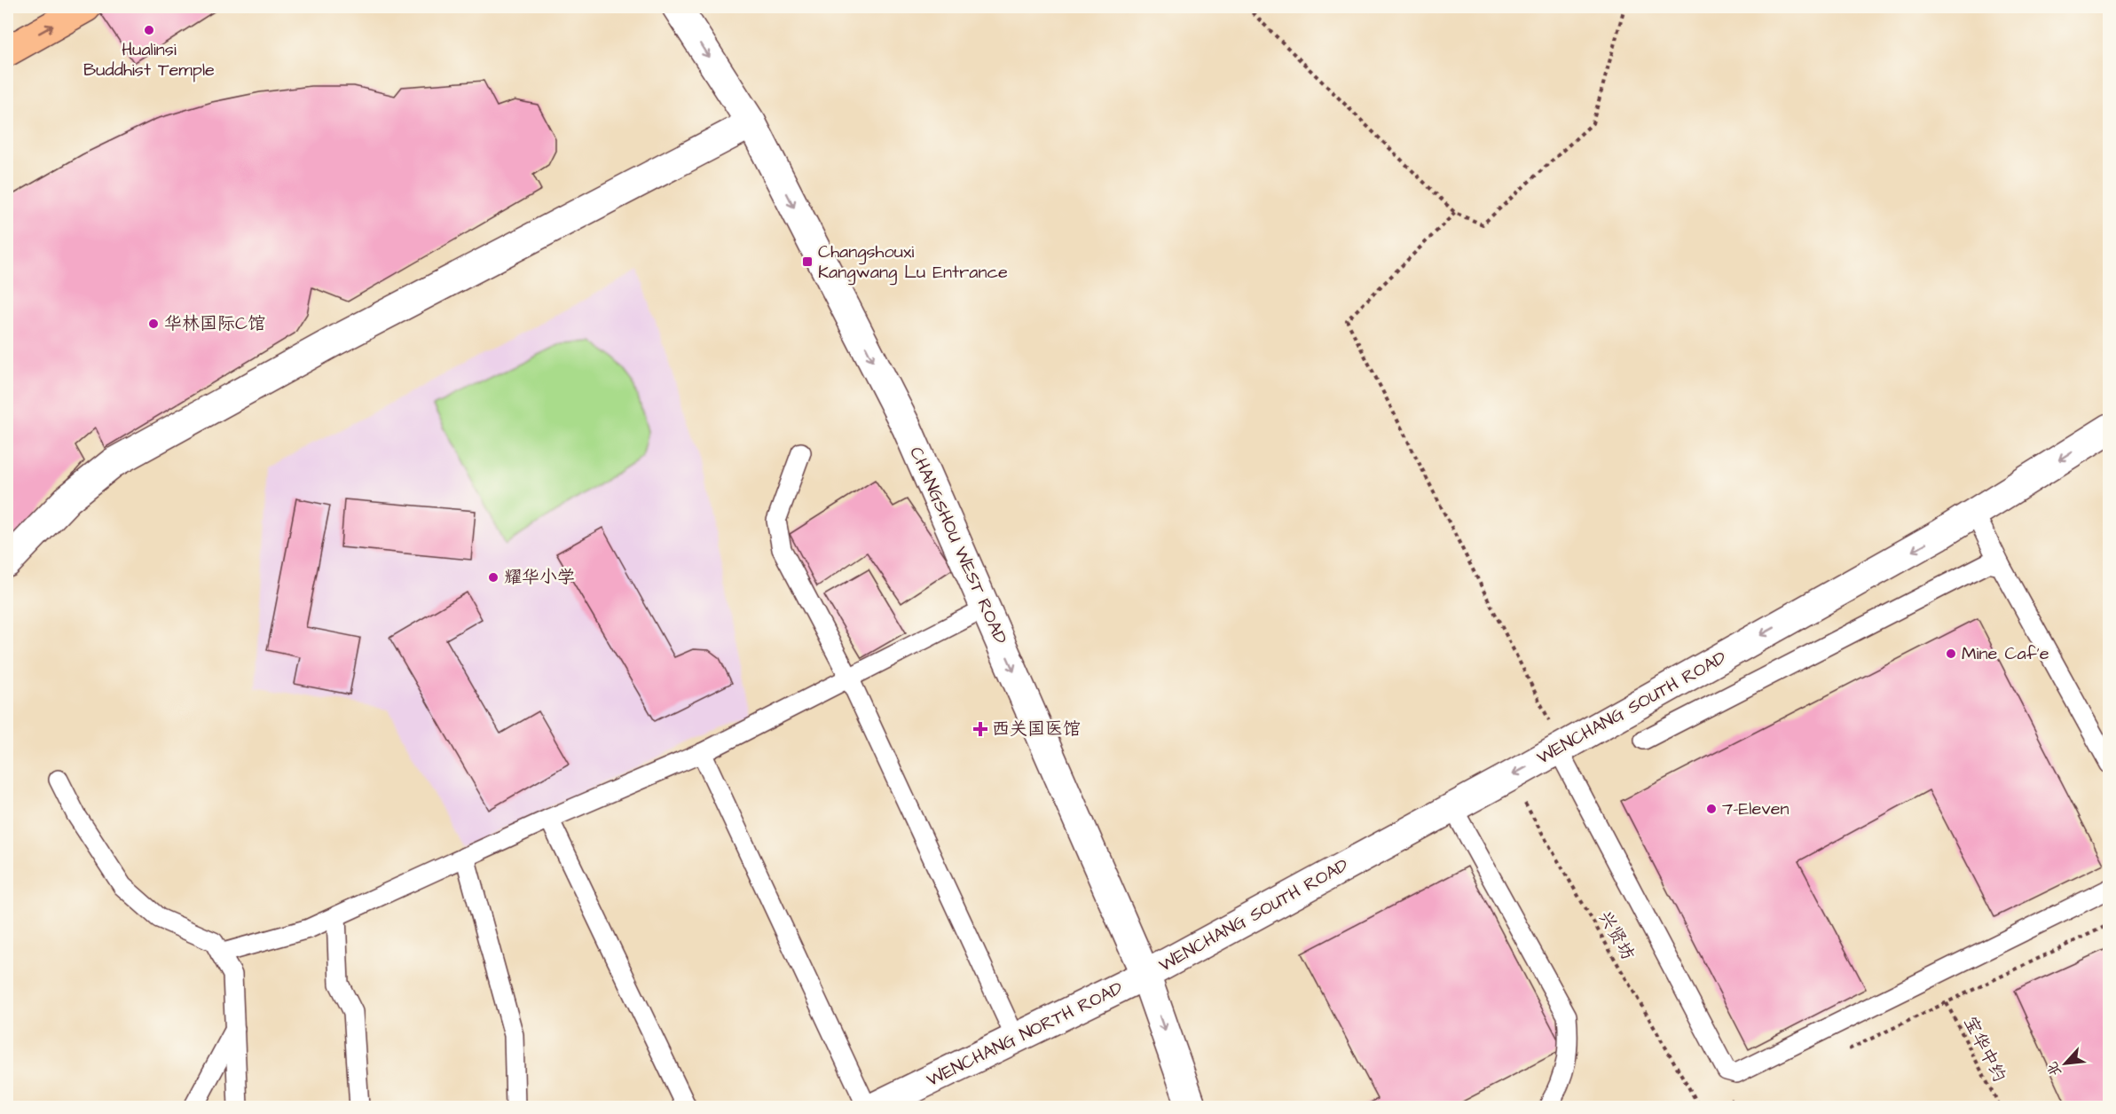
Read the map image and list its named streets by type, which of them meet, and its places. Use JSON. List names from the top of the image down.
{
  "streets": {
    "street": ["CHANGSHOU WEST ROAD", "WENCHANG SOUTH ROAD", "WENCHANG NORTH ROAD"],
    "path": ["兴贤坊", "宝华中约"]
  },
  "crossings": [
    ["CHANGSHOU WEST ROAD", "WENCHANG SOUTH ROAD"],
    ["CHANGSHOU WEST ROAD", "WENCHANG NORTH ROAD"],
    ["WENCHANG SOUTH ROAD", "兴贤坊"],
    ["WENCHANG SOUTH ROAD", "WENCHANG NORTH ROAD"]
  ],
  "one_way": ["CHANGSHOU WEST ROAD", "WENCHANG SOUTH ROAD"],
  "places": {
    "other": [
      "Hualinsi Buddhist Temple",
      "华林国际C馆",
      "耀华小学",
      "Mine Caf'e",
      "7-Eleven"
    ],
    "transit": ["Changshouxi Kangwang Lu Entrance"],
    "health": ["西关国医馆"]
  },
  "north": "bottom left"
}
